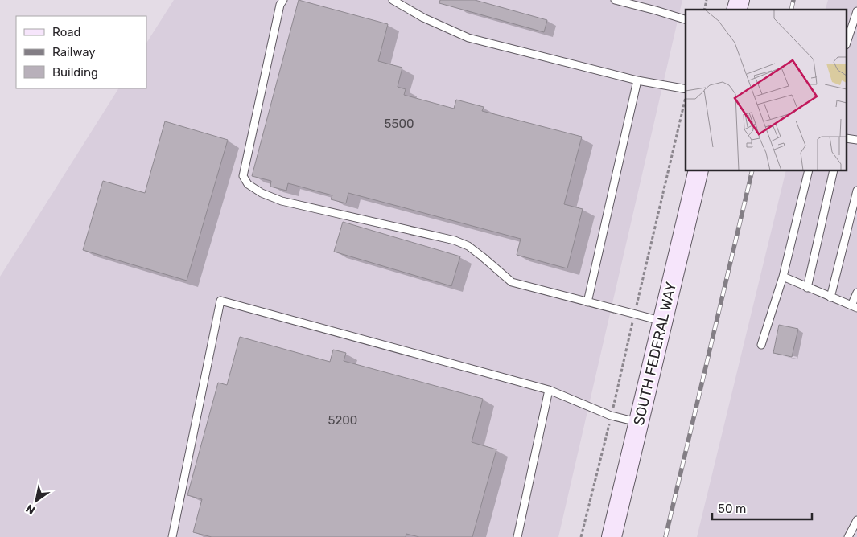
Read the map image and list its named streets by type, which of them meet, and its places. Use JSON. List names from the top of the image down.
{
  "streets": {
    "main road": ["SOUTH FEDERAL WAY"]
  },
  "house_numbers": ["5500", "5200"],
  "legend": ["Road", "Railway", "Building"],
  "scale_bar": "50 m",
  "north": "bottom left"
}
